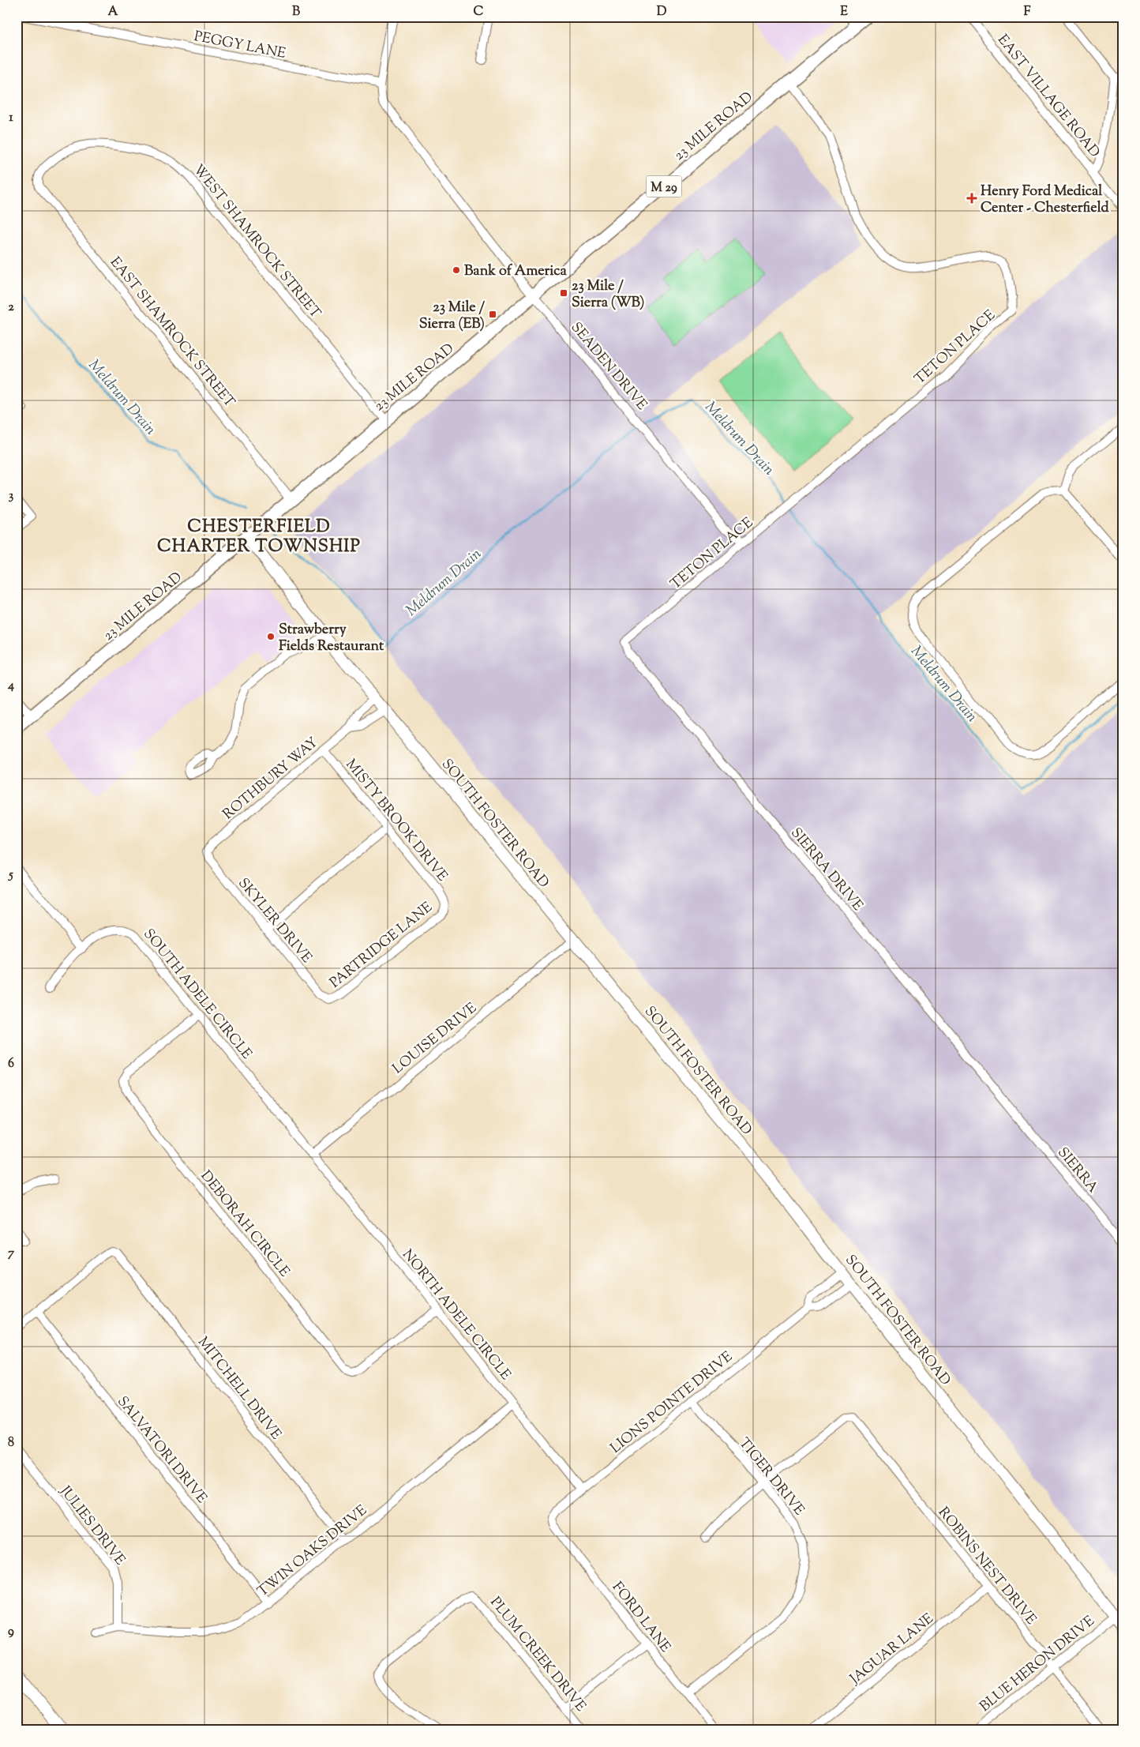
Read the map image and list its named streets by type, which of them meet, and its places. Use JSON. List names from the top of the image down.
{
  "streets": {
    "main road": ["23 MILE ROAD", "M 29"],
    "street": [
      "PEGGY LANE",
      "EAST VILLAGE ROAD",
      "WEST SHAMROCK STREET",
      "EAST SHAMROCK STREET",
      "TETON PLACE",
      "SEADEN DRIVE",
      "ROTHBURY WAY",
      "MISTY BROOK DRIVE",
      "SOUTH FOSTER ROAD",
      "SIERRA DRIVE",
      "SKYLER DRIVE",
      "PARTRIDGE LANE",
      "SOUTH ADELE CIRCLE",
      "LOUISE DRIVE",
      "SIERRA",
      "DEBORAH CIRCLE",
      "NORTH ADELE CIRCLE",
      "MITCHELL DRIVE",
      "LIONS POINTE DRIVE",
      "SALVATORI DRIVE",
      "TIGER DRIVE",
      "JULIES DRIVE",
      "TWIN OAKS DRIVE",
      "ROBINS NEST DRIVE",
      "FORD LANE",
      "JAGUAR LANE",
      "PLUM CREEK DRIVE",
      "BLUE HERON DRIVE"
    ]
  },
  "crossings": [
    ["PEGGY LANE", "SEADEN DRIVE"],
    ["23 MILE ROAD", "WEST SHAMROCK STREET"],
    ["23 MILE ROAD", "EAST SHAMROCK STREET"],
    ["23 MILE ROAD", "TETON PLACE"],
    ["23 MILE ROAD", "SEADEN DRIVE"],
    ["23 MILE ROAD", "SOUTH FOSTER ROAD"],
    ["WEST SHAMROCK STREET", "EAST SHAMROCK STREET"],
    ["TETON PLACE", "SEADEN DRIVE"],
    ["TETON PLACE", "SIERRA DRIVE"],
    ["ROTHBURY WAY", "MISTY BROOK DRIVE"],
    ["ROTHBURY WAY", "SOUTH FOSTER ROAD"],
    ["ROTHBURY WAY", "SKYLER DRIVE"],
    ["MISTY BROOK DRIVE", "PARTRIDGE LANE"],
    ["SOUTH FOSTER ROAD", "LOUISE DRIVE"],
    ["SOUTH FOSTER ROAD", "BLUE HERON DRIVE"],
    ["SIERRA DRIVE", "SIERRA"],
    ["SKYLER DRIVE", "PARTRIDGE LANE"],
    ["SOUTH ADELE CIRCLE", "LOUISE DRIVE"],
    ["SOUTH ADELE CIRCLE", "DEBORAH CIRCLE"],
    ["SOUTH ADELE CIRCLE", "NORTH ADELE CIRCLE"],
    ["LOUISE DRIVE", "NORTH ADELE CIRCLE"],
    ["DEBORAH CIRCLE", "NORTH ADELE CIRCLE"],
    ["NORTH ADELE CIRCLE", "LIONS POINTE DRIVE"],
    ["NORTH ADELE CIRCLE", "TWIN OAKS DRIVE"],
    ["MITCHELL DRIVE", "SALVATORI DRIVE"],
    ["MITCHELL DRIVE", "TWIN OAKS DRIVE"],
    ["LIONS POINTE DRIVE", "TIGER DRIVE"],
    ["LIONS POINTE DRIVE", "FORD LANE"],
    ["SALVATORI DRIVE", "TWIN OAKS DRIVE"],
    ["TIGER DRIVE", "ROBINS NEST DRIVE"],
    ["TIGER DRIVE", "FORD LANE"],
    ["JULIES DRIVE", "TWIN OAKS DRIVE"],
    ["ROBINS NEST DRIVE", "JAGUAR LANE"],
    ["ROBINS NEST DRIVE", "BLUE HERON DRIVE"]
  ],
  "districts": ["CHESTERFIELD CHARTER TOWNSHIP"],
  "water": ["Meldrum Drain"],
  "places": {
    "health": ["Henry Ford Medical Center - Chesterfield"],
    "other": ["Bank of America", "Strawberry Fields Restaurant"],
    "transit": ["23 Mile / Sierra (WB)", "23 Mile / Sierra (EB)"]
  },
  "grid": {
    "columns": [
      "A",
      "B",
      "C",
      "D",
      "E",
      "F"
    ],
    "rows": [
      "1",
      "2",
      "3",
      "4",
      "5",
      "6",
      "7",
      "8",
      "9"
    ]
  }
}
